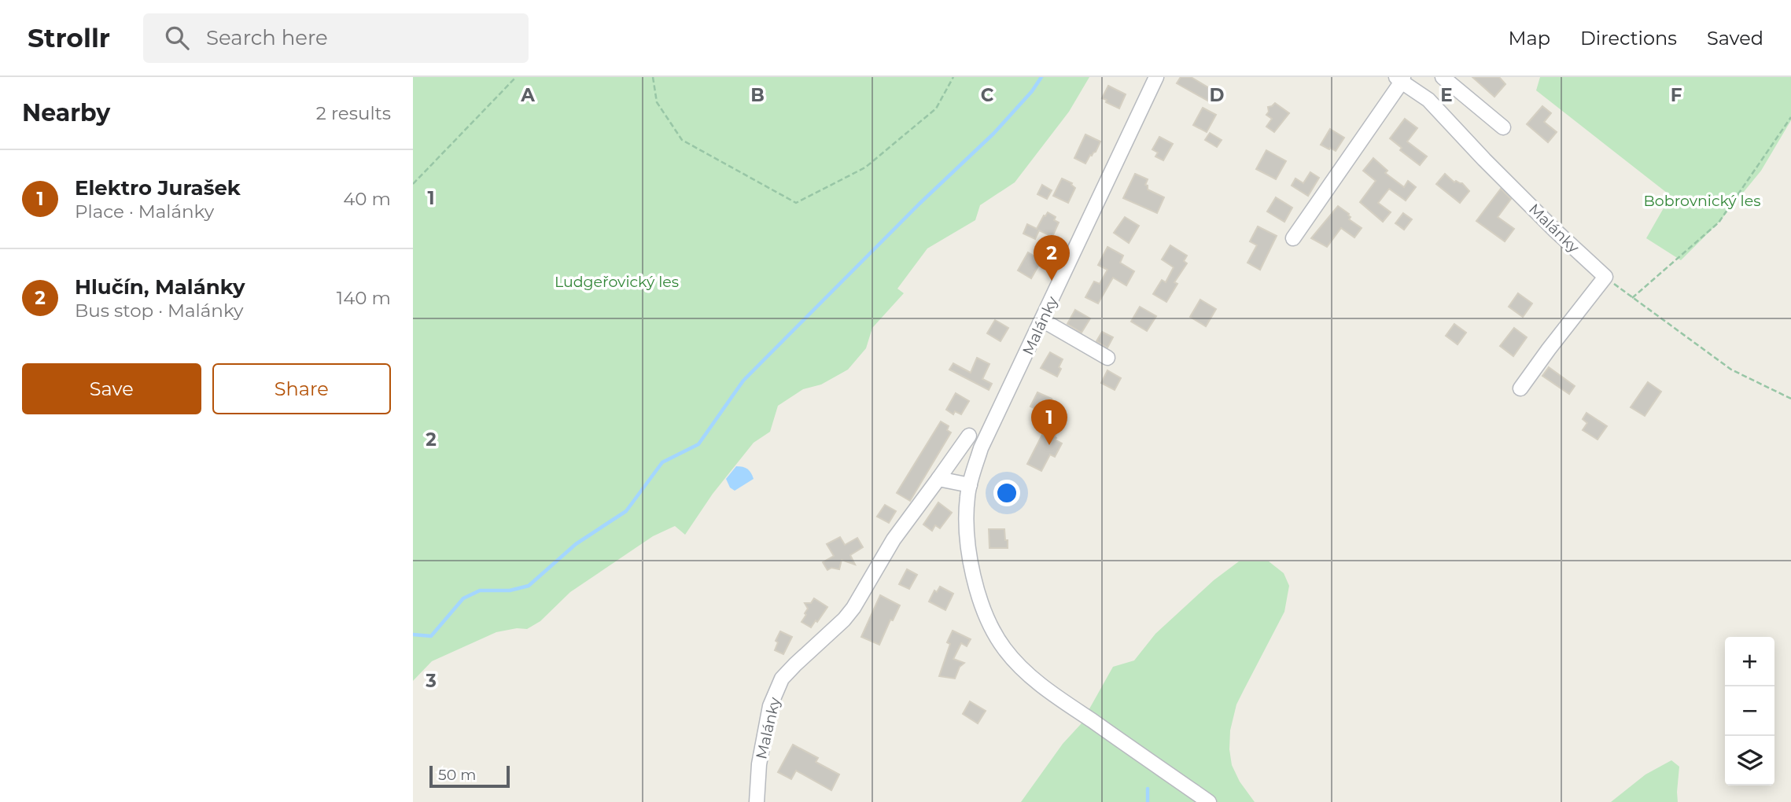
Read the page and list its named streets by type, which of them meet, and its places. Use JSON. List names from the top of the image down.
{
  "streets": {
    "street": ["Malánky"]
  },
  "parks": ["Bobrovnický les", "Ludgeřovický les"],
  "scale_bar": "50 m",
  "page": {
    "header": "Strollr",
    "search": "Search here",
    "nav": ["Map", "Directions", "Saved"],
    "heading": ["Nearby", "2 results"],
    "list": [
      {
        "mark": "1",
        "name": "Elektro Jurašek",
        "note": "Place · Malánky",
        "value": "40 m"
      },
      {
        "mark": "2",
        "name": "Hlučín, Malánky",
        "note": "Bus stop · Malánky",
        "value": "140 m"
      }
    ],
    "pins": ["2", "1"],
    "buttons": ["Save", "Share"],
    "map_buttons": ["+", "−"],
    "scale": "50 m"
  },
  "grid": {
    "columns": [
      "A",
      "B",
      "C",
      "D",
      "E",
      "F"
    ],
    "rows": ["1", "2", "3"]
  }
}
